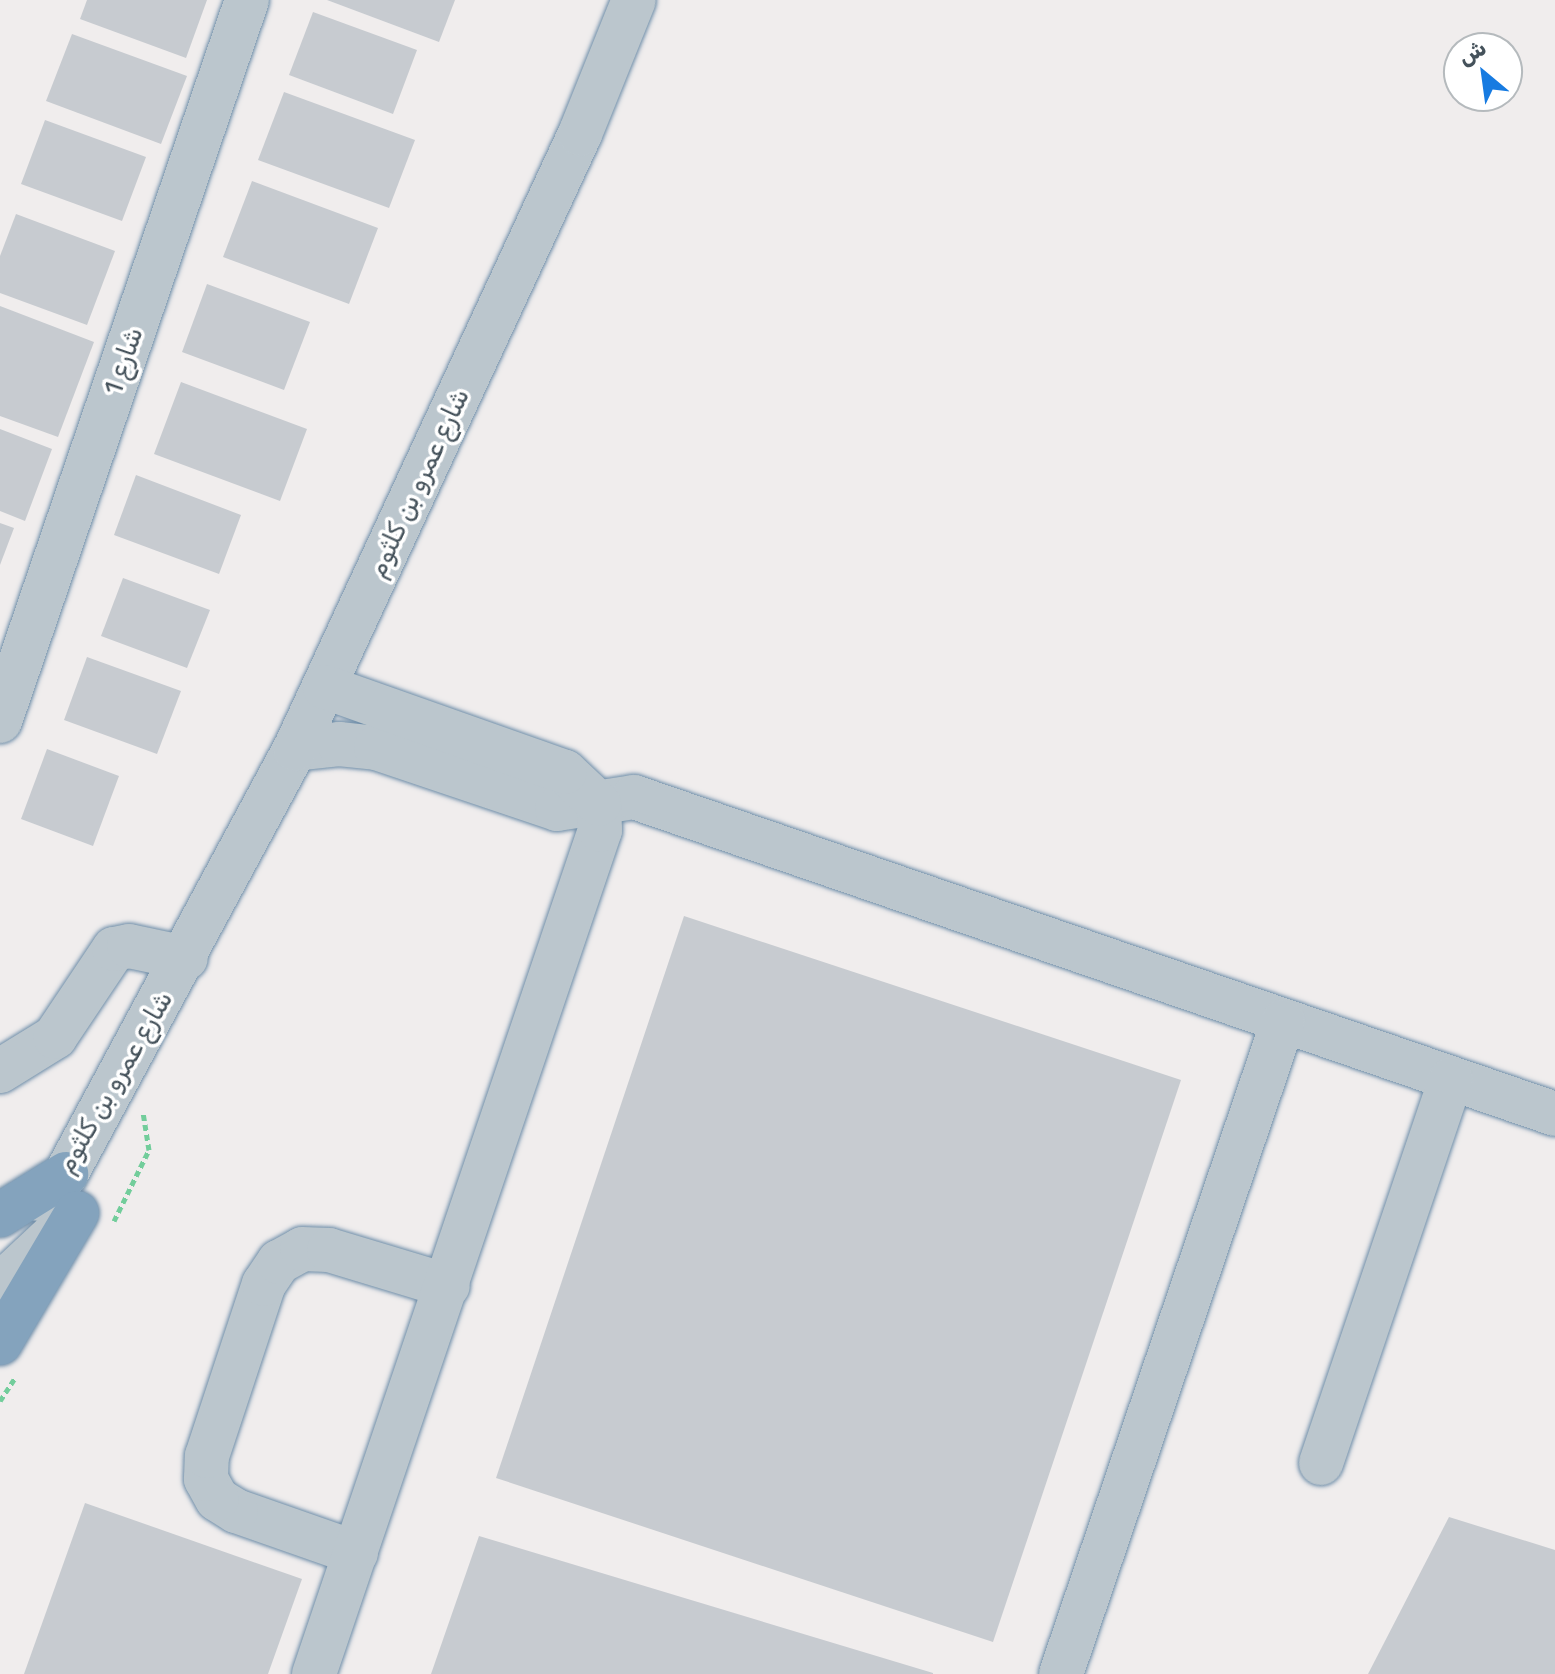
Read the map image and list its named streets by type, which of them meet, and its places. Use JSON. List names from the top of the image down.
{
  "streets": {
    "street": ["شارع 1", "شارع عمرو بن كلثوم"]
  },
  "north": "top left"
}
